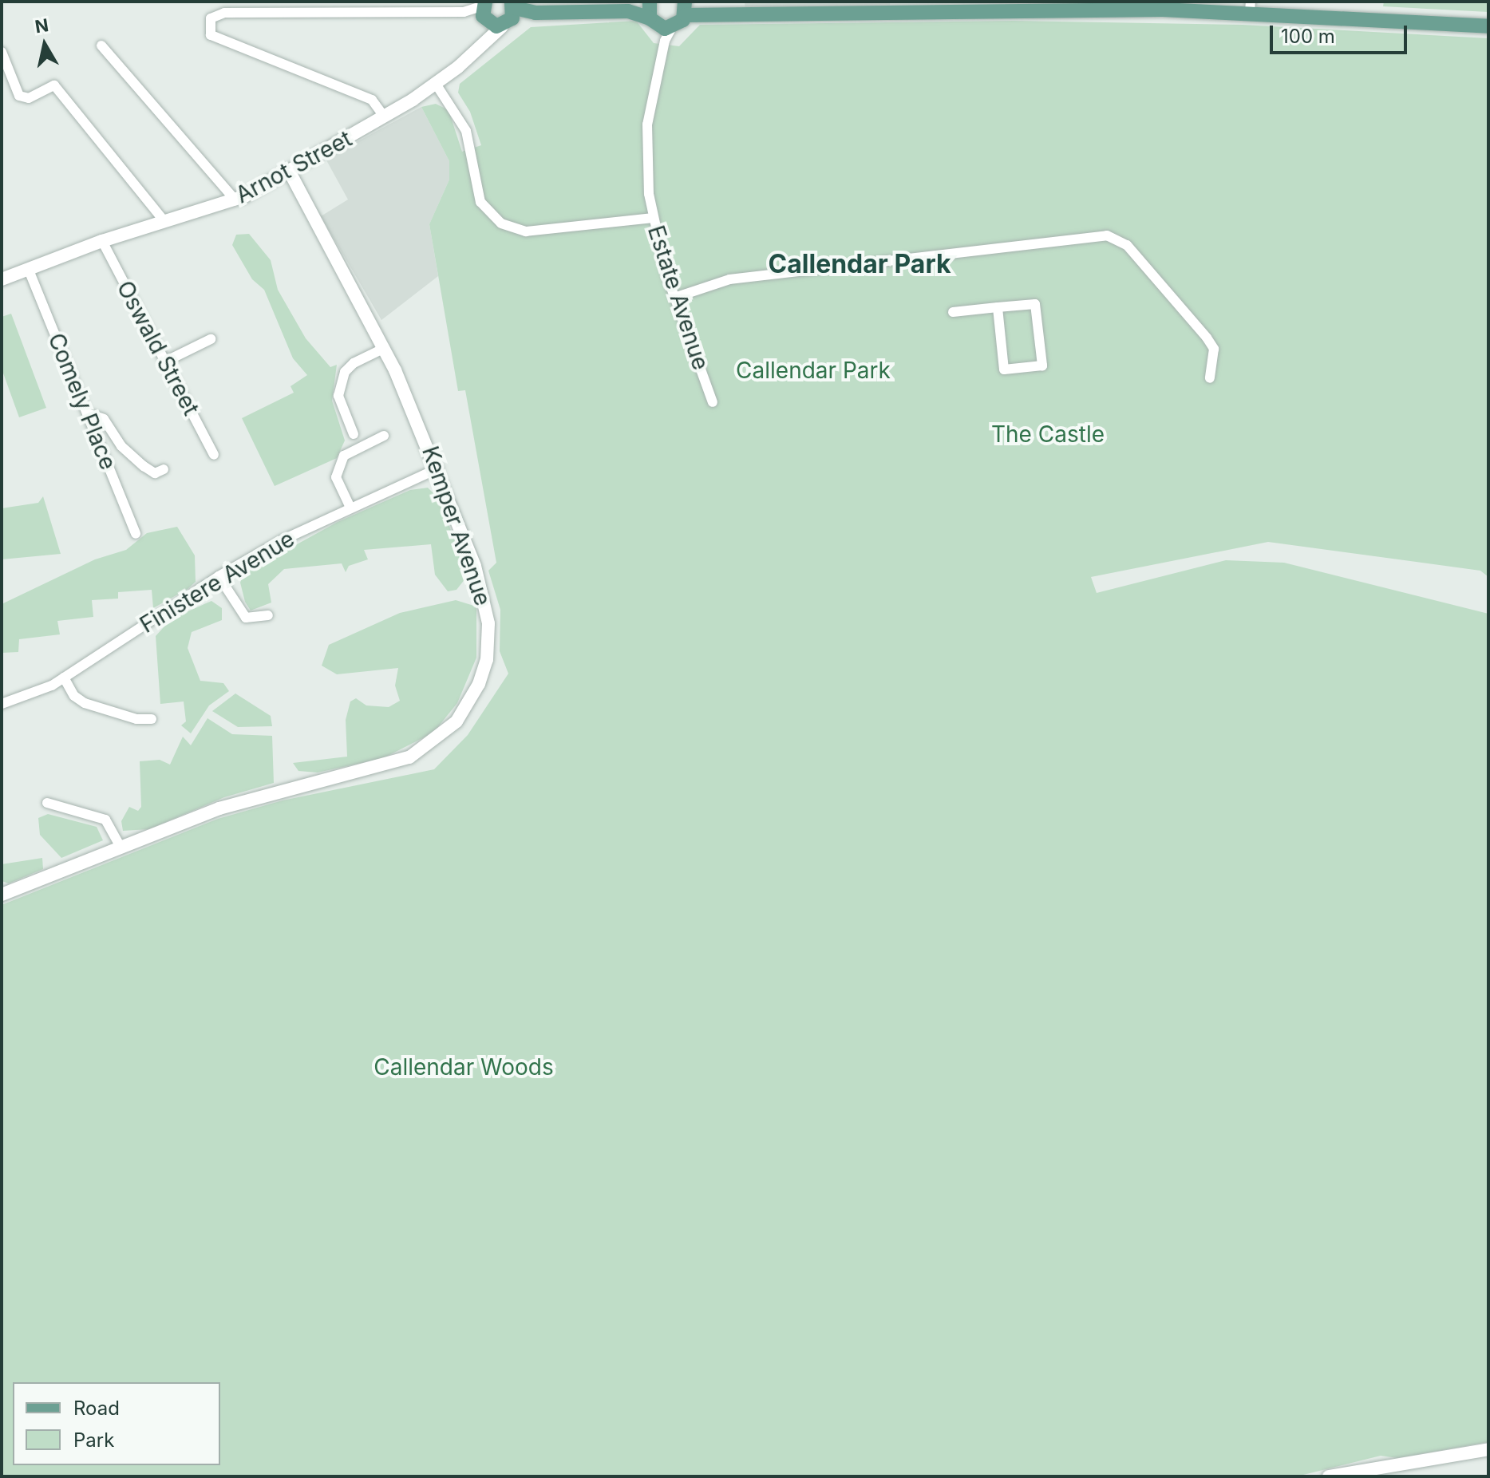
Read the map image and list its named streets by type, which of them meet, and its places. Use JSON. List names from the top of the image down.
{
  "streets": {
    "street": [
      "Arnot Street",
      "Estate Avenue",
      "Oswald Street",
      "Comely Place",
      "Kemper Avenue",
      "Finistere Avenue"
    ]
  },
  "crossings": [
    ["Arnot Street", "Oswald Street"],
    ["Arnot Street", "Comely Place"],
    ["Arnot Street", "Kemper Avenue"],
    ["Kemper Avenue", "Finistere Avenue"]
  ],
  "districts": ["Callendar Park"],
  "parks": ["Callendar Park", "The Castle", "Callendar Woods"],
  "legend": ["Road", "Park"],
  "scale_bar": "100 m",
  "north": "top"
}
